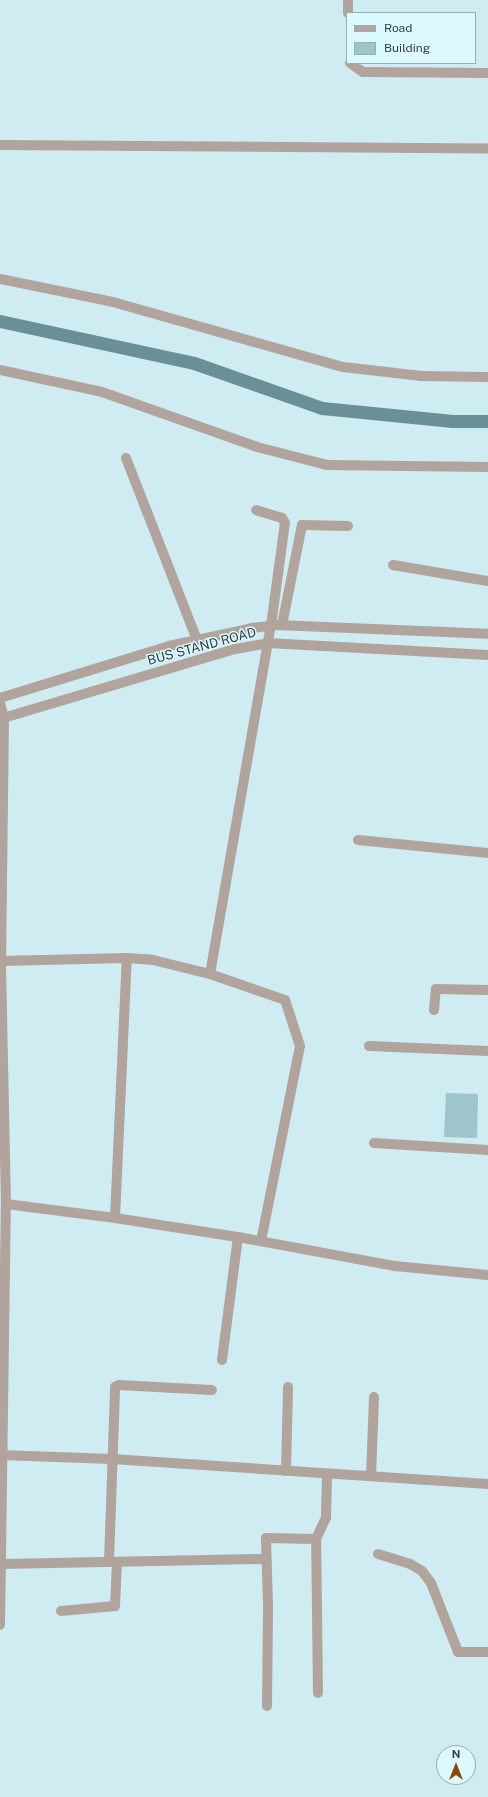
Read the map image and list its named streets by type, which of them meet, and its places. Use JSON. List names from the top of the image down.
{
  "streets": {
    "street": ["BUS STAND ROAD"]
  },
  "legend": ["Road", "Building"],
  "north": "top"
}
